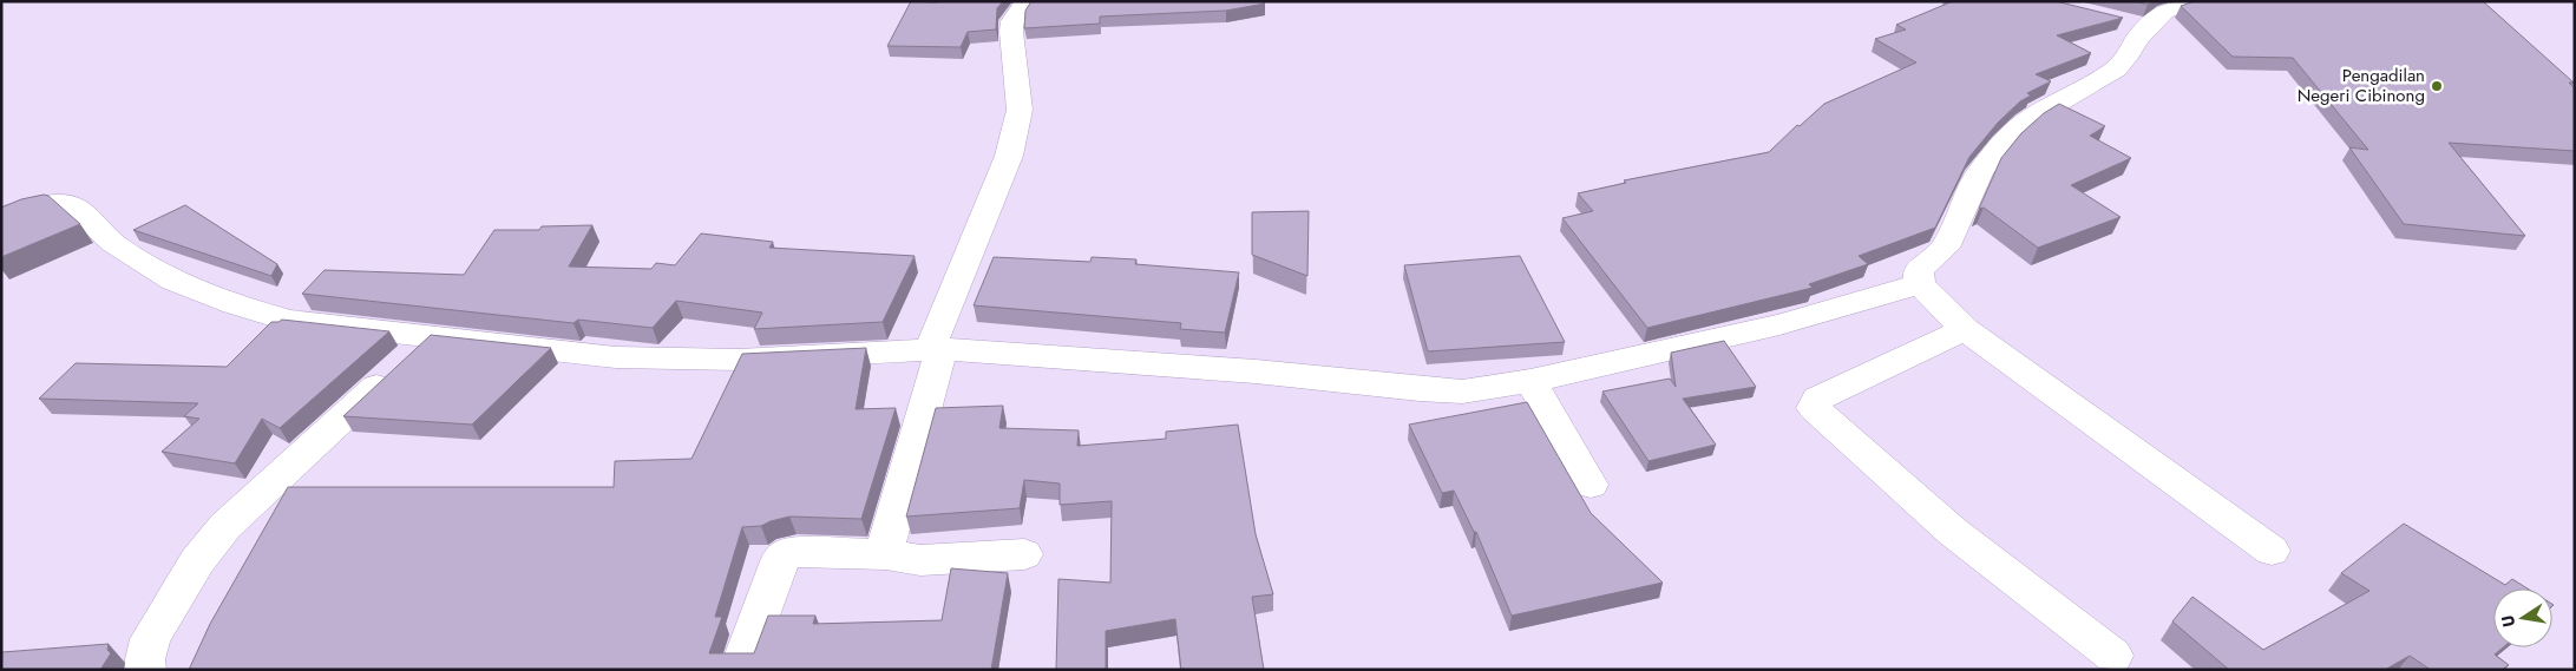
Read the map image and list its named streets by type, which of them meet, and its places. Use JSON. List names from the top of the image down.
{
  "places": ["Pengadilan Negeri Cibinong"],
  "north": "left"
}
